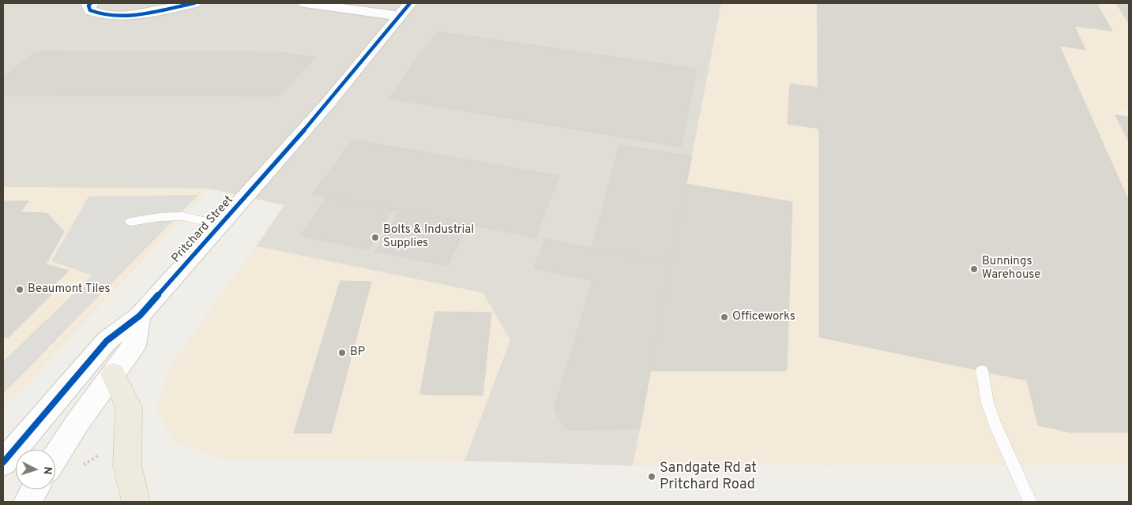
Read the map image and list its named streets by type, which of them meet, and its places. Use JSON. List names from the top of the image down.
{
  "streets": {
    "street": ["Pritchard Street"]
  },
  "places": [
    "Bolts & Industrial Supplies",
    "Bunnings Warehouse",
    "Beaumont Tiles",
    "Officeworks",
    "BP",
    "Sandgate Rd at Pritchard Road"
  ],
  "north": "right"
}
